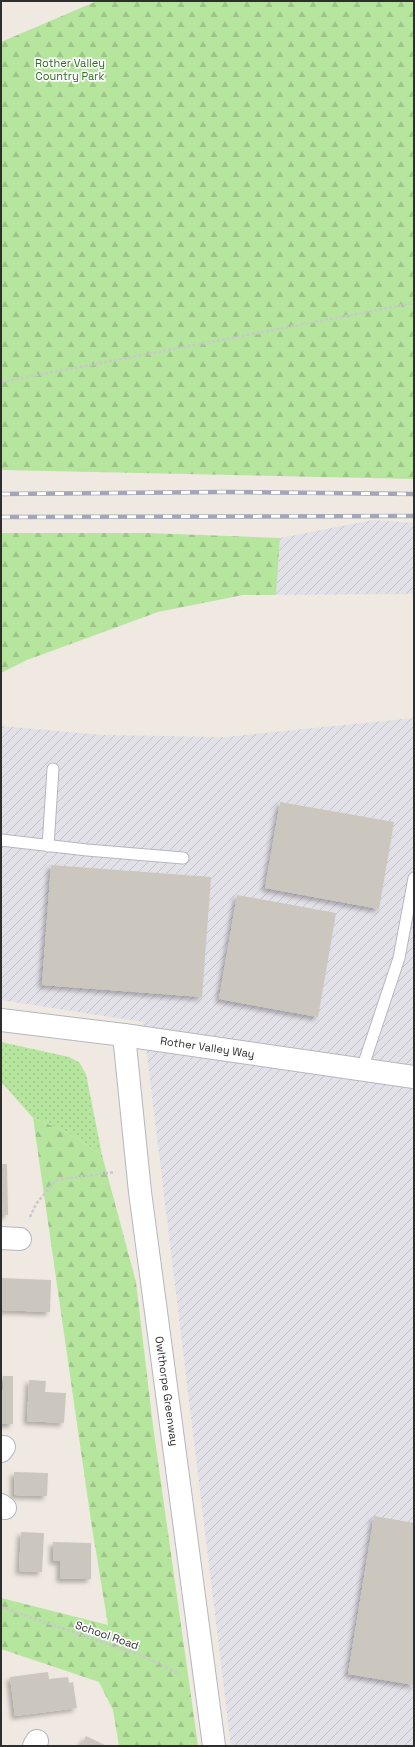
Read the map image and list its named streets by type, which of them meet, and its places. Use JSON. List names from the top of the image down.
{
  "streets": {
    "street": ["Rother Valley Way", "Owlthorpe Greenway"],
    "path": ["School Road"]
  },
  "crossings": [
    ["Rother Valley Way", "Owlthorpe Greenway"],
    ["Owlthorpe Greenway", "School Road"]
  ],
  "parks": ["Rother Valley Country Park"]
}
